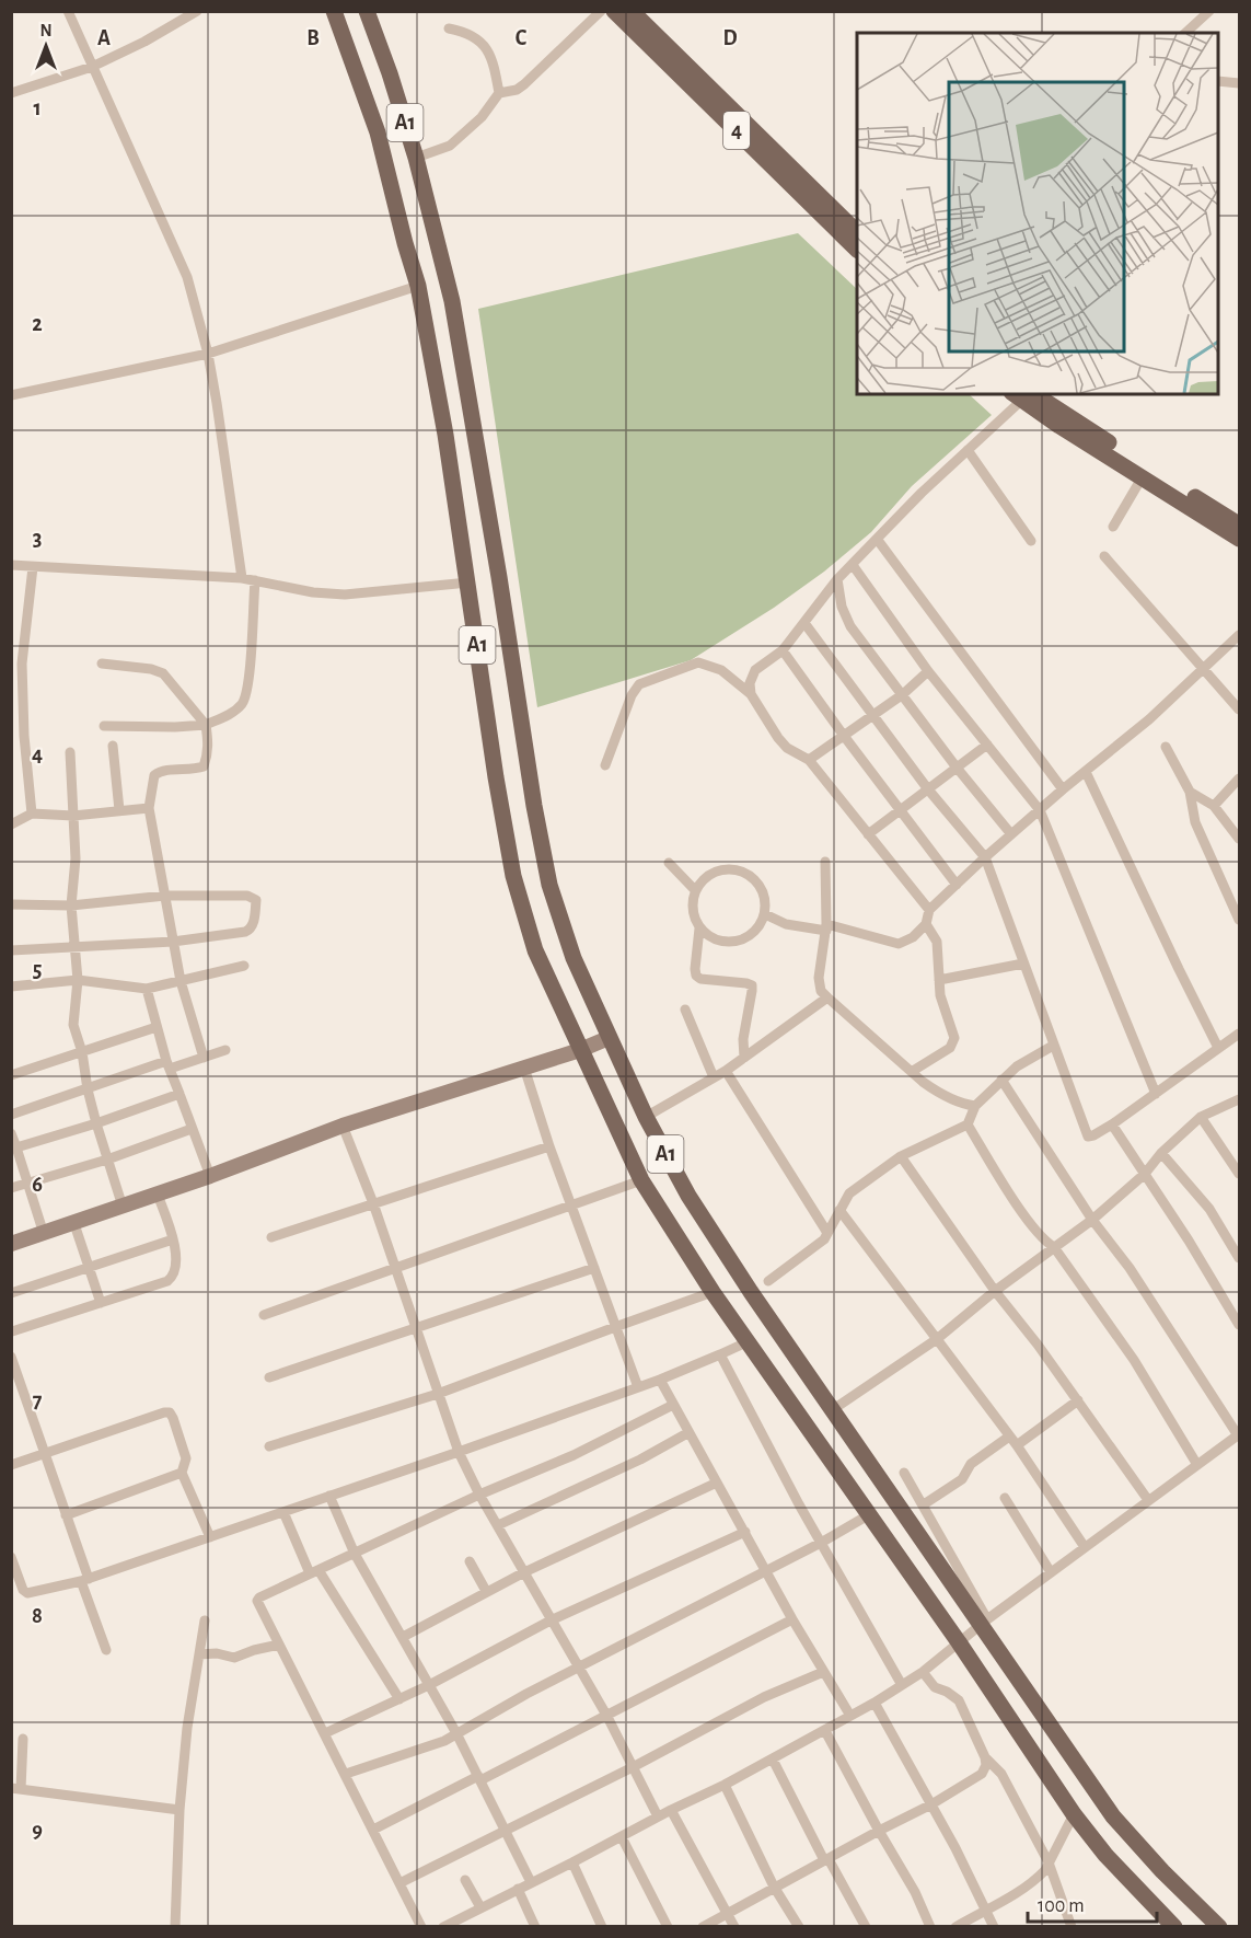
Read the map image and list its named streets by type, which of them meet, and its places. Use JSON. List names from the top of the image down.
{
  "streets": {
    "main road": ["A1", "4"]
  },
  "scale_bar": "100 m",
  "north": "top",
  "grid": {
    "columns": [
      "A",
      "B",
      "C",
      "D"
    ],
    "rows": [
      "1",
      "2",
      "3",
      "4",
      "5",
      "6",
      "7",
      "8",
      "9"
    ]
  }
}
